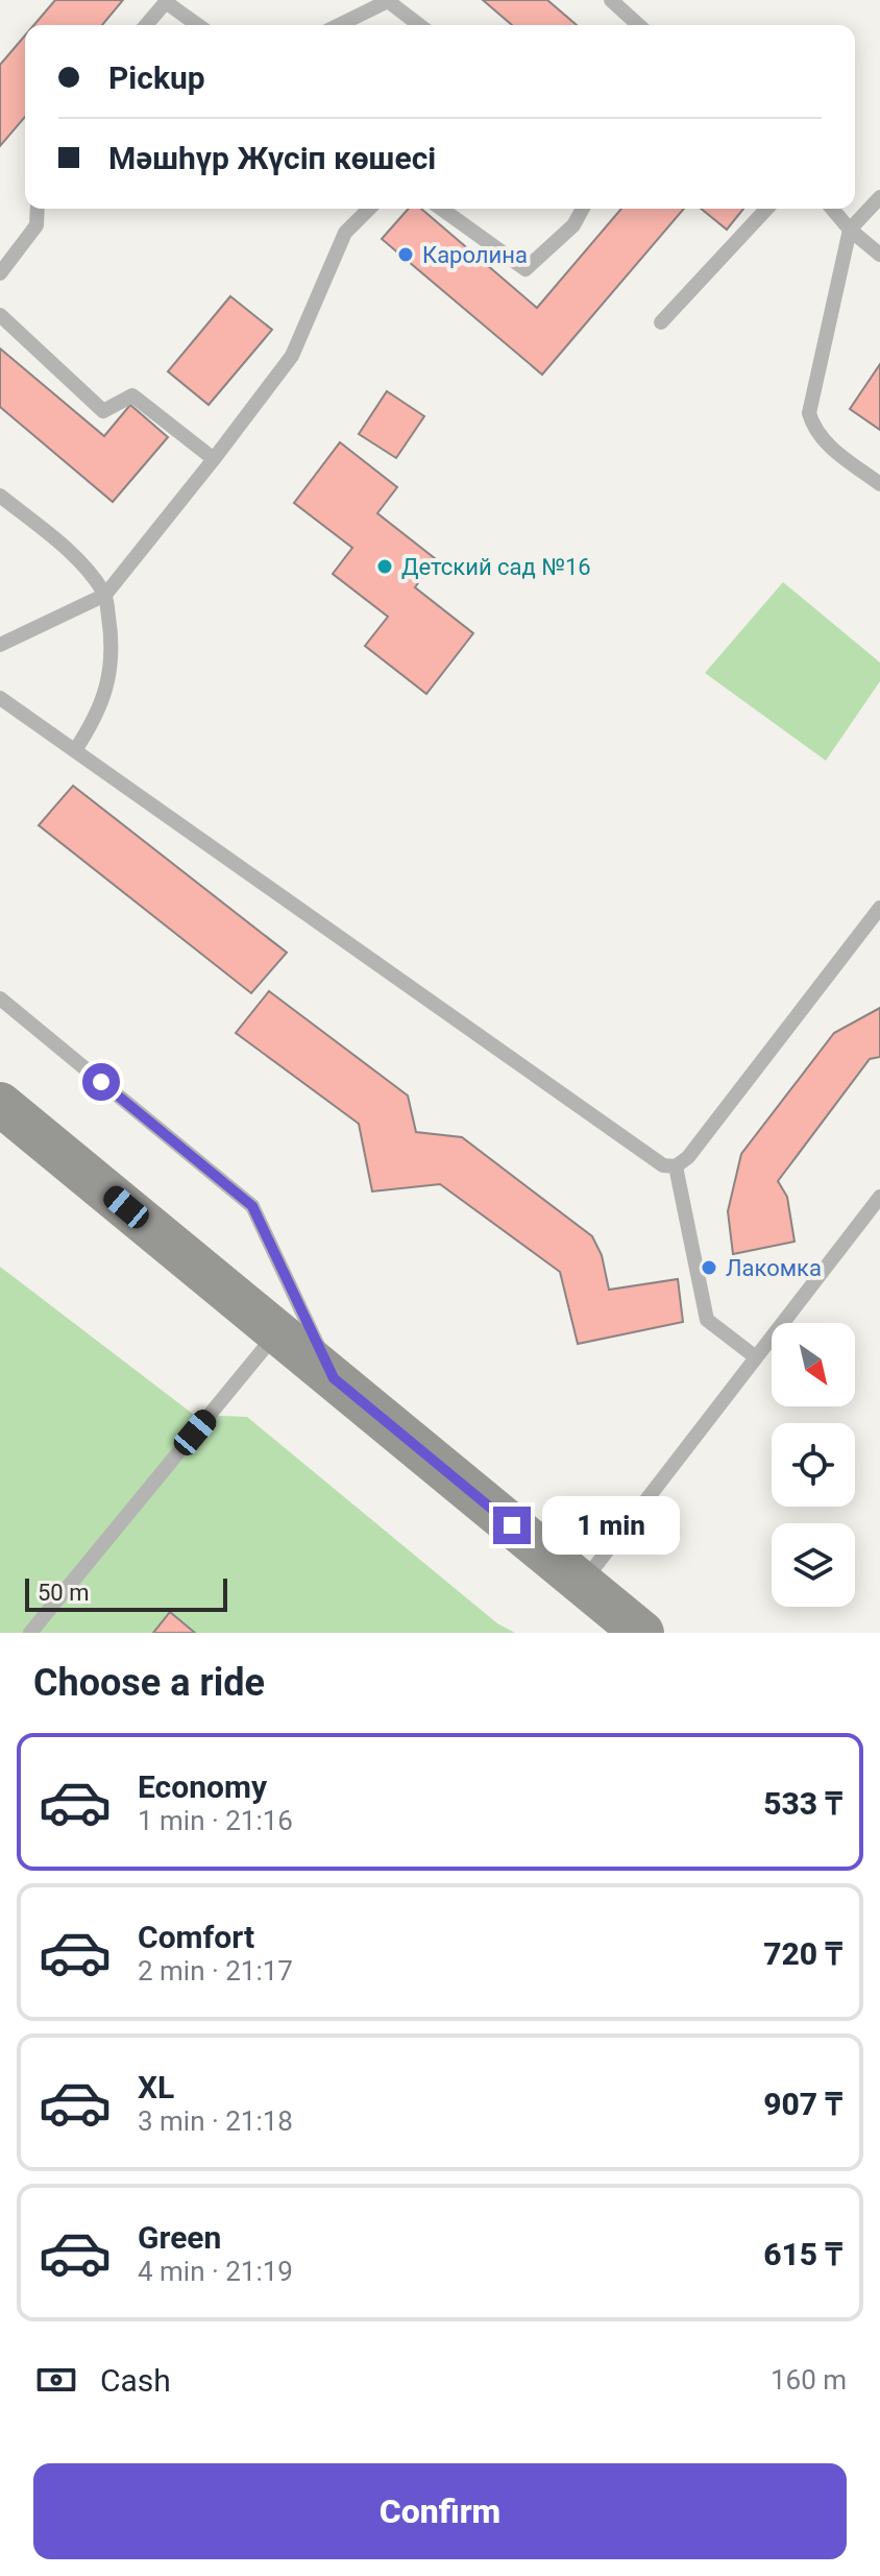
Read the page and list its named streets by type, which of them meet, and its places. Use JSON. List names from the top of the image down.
{
  "places": ["Каролина", "Детский сад №16", "Лакомка"],
  "scale_bar": "50 m",
  "north": "bottom right",
  "page": {
    "banner": ["Pickup", "Мәшһүр Жүсіп көшесі"],
    "bubble": "1 min",
    "scale": "50 m",
    "heading": "Choose a ride",
    "list": [
      {
        "name": "Economy",
        "note": "1 min · 21:16",
        "value": "533 ₸"
      },
      {
        "name": "Comfort",
        "note": "2 min · 21:17",
        "value": "720 ₸"
      },
      {
        "name": "XL",
        "note": "3 min · 21:18",
        "value": "907 ₸"
      },
      {
        "name": "Green",
        "note": "4 min · 21:19",
        "value": "615 ₸"
      }
    ],
    "pay": ["Cash", "160 m"],
    "buttons": "Confirm"
  }
}
